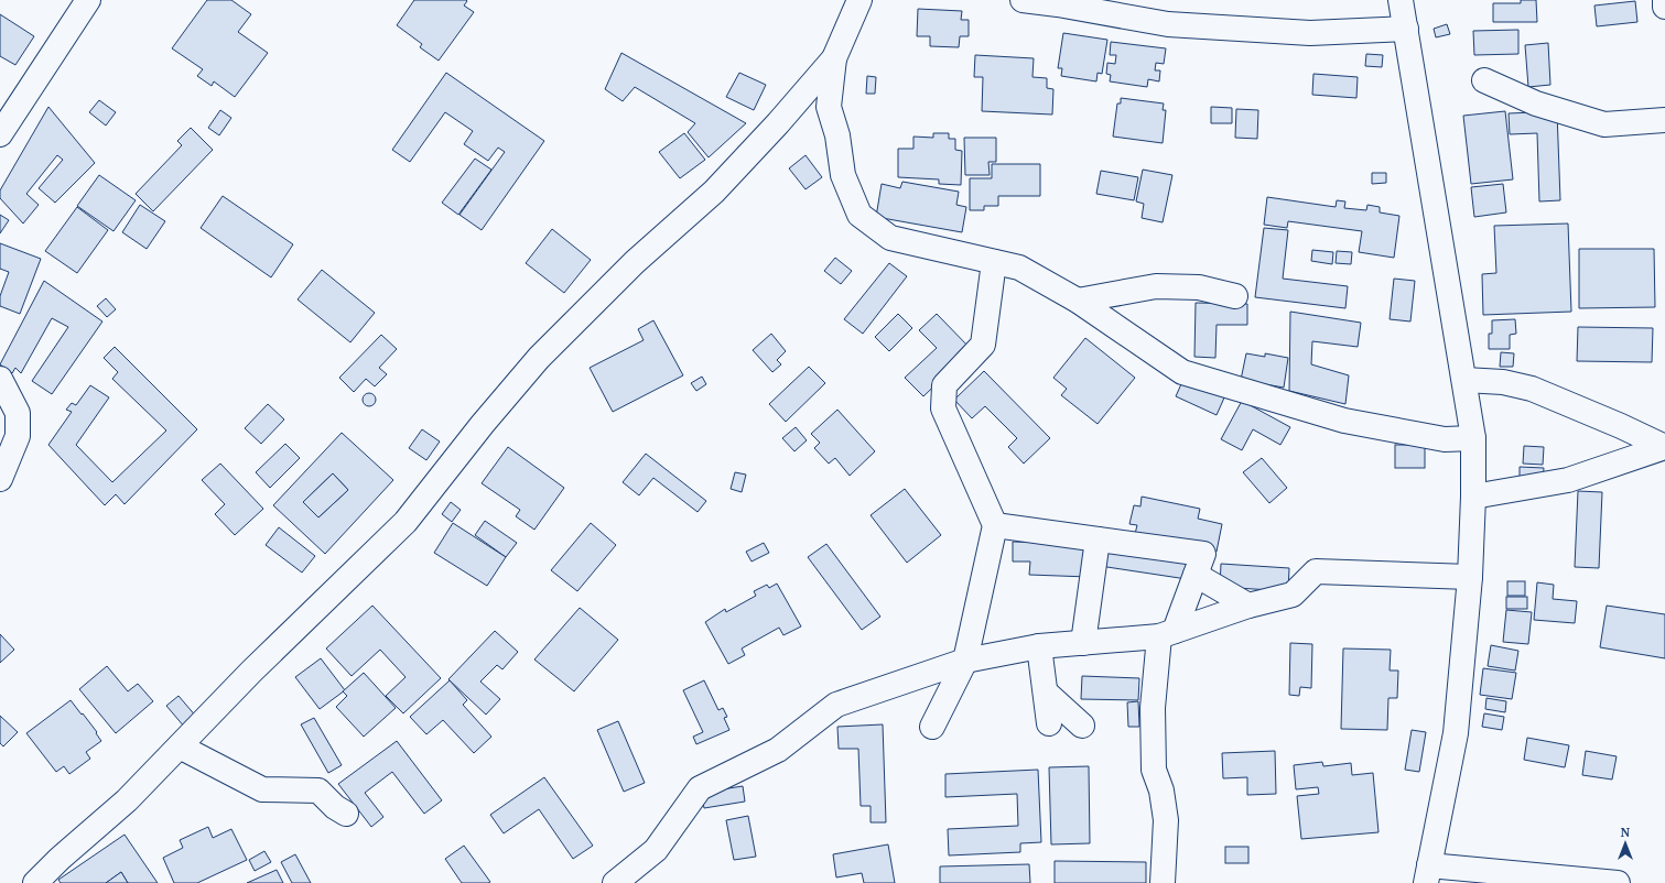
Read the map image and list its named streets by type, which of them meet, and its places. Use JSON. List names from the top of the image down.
{
  "north": "top"
}
